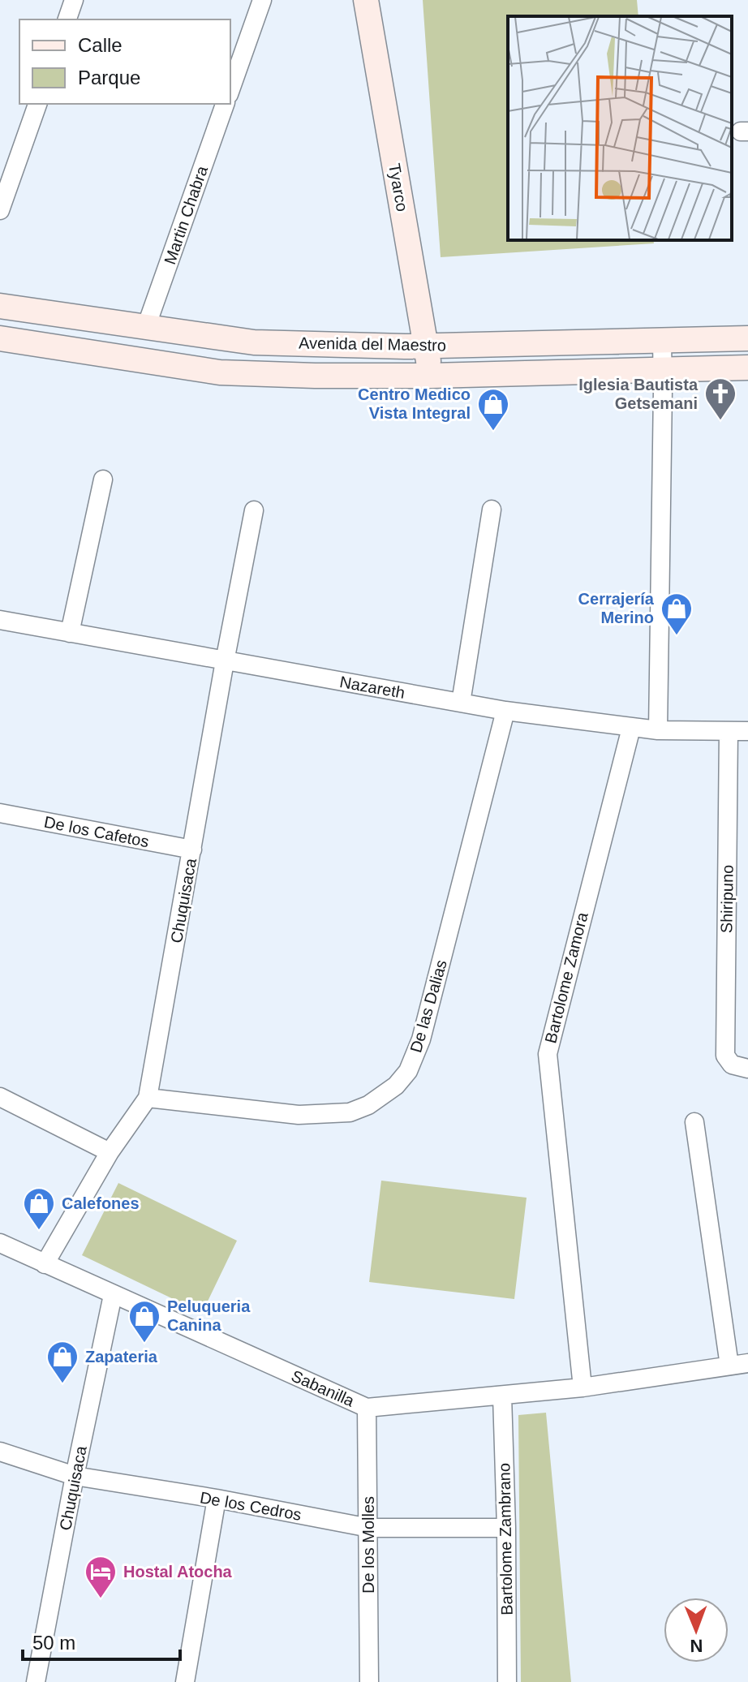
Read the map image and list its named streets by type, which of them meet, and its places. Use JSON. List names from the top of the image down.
{
  "streets": {
    "main road": ["Tyarco", "Avenida del Maestro"],
    "street": [
      "Martin Chabra",
      "Nazareth",
      "De los Cafetos",
      "Shiripuno",
      "Chuquisaca",
      "Bartolome Zamora",
      "De las Dalias",
      "Sabanilla",
      "De los Cedros",
      "Bartolome Zambrano",
      "De los Molles"
    ]
  },
  "crossings": [
    ["Tyarco", "Avenida del Maestro"],
    ["Martin Chabra", "Avenida del Maestro"],
    ["Nazareth", "Shiripuno"],
    ["Nazareth", "Chuquisaca"],
    ["Nazareth", "Bartolome Zamora"],
    ["Nazareth", "De las Dalias"],
    ["De los Cafetos", "Chuquisaca"],
    ["Chuquisaca", "De las Dalias"],
    ["Chuquisaca", "Sabanilla"],
    ["Chuquisaca", "De los Cedros"],
    ["Bartolome Zamora", "Sabanilla"],
    ["Sabanilla", "Bartolome Zambrano"],
    ["Sabanilla", "De los Molles"],
    ["De los Cedros", "Bartolome Zambrano"],
    ["De los Cedros", "De los Molles"]
  ],
  "places": {
    "church": ["Iglesia Bautista Getsemani"],
    "shop": [
      "Centro Medico Vista Integral",
      "Cerrajería Merino",
      "Calefones",
      "Peluqueria Canina",
      "Zapateria"
    ],
    "hotel": ["Hostal Atocha"]
  },
  "legend": ["Calle", "Parque"],
  "scale_bar": "50 m",
  "north": "bottom"
}
